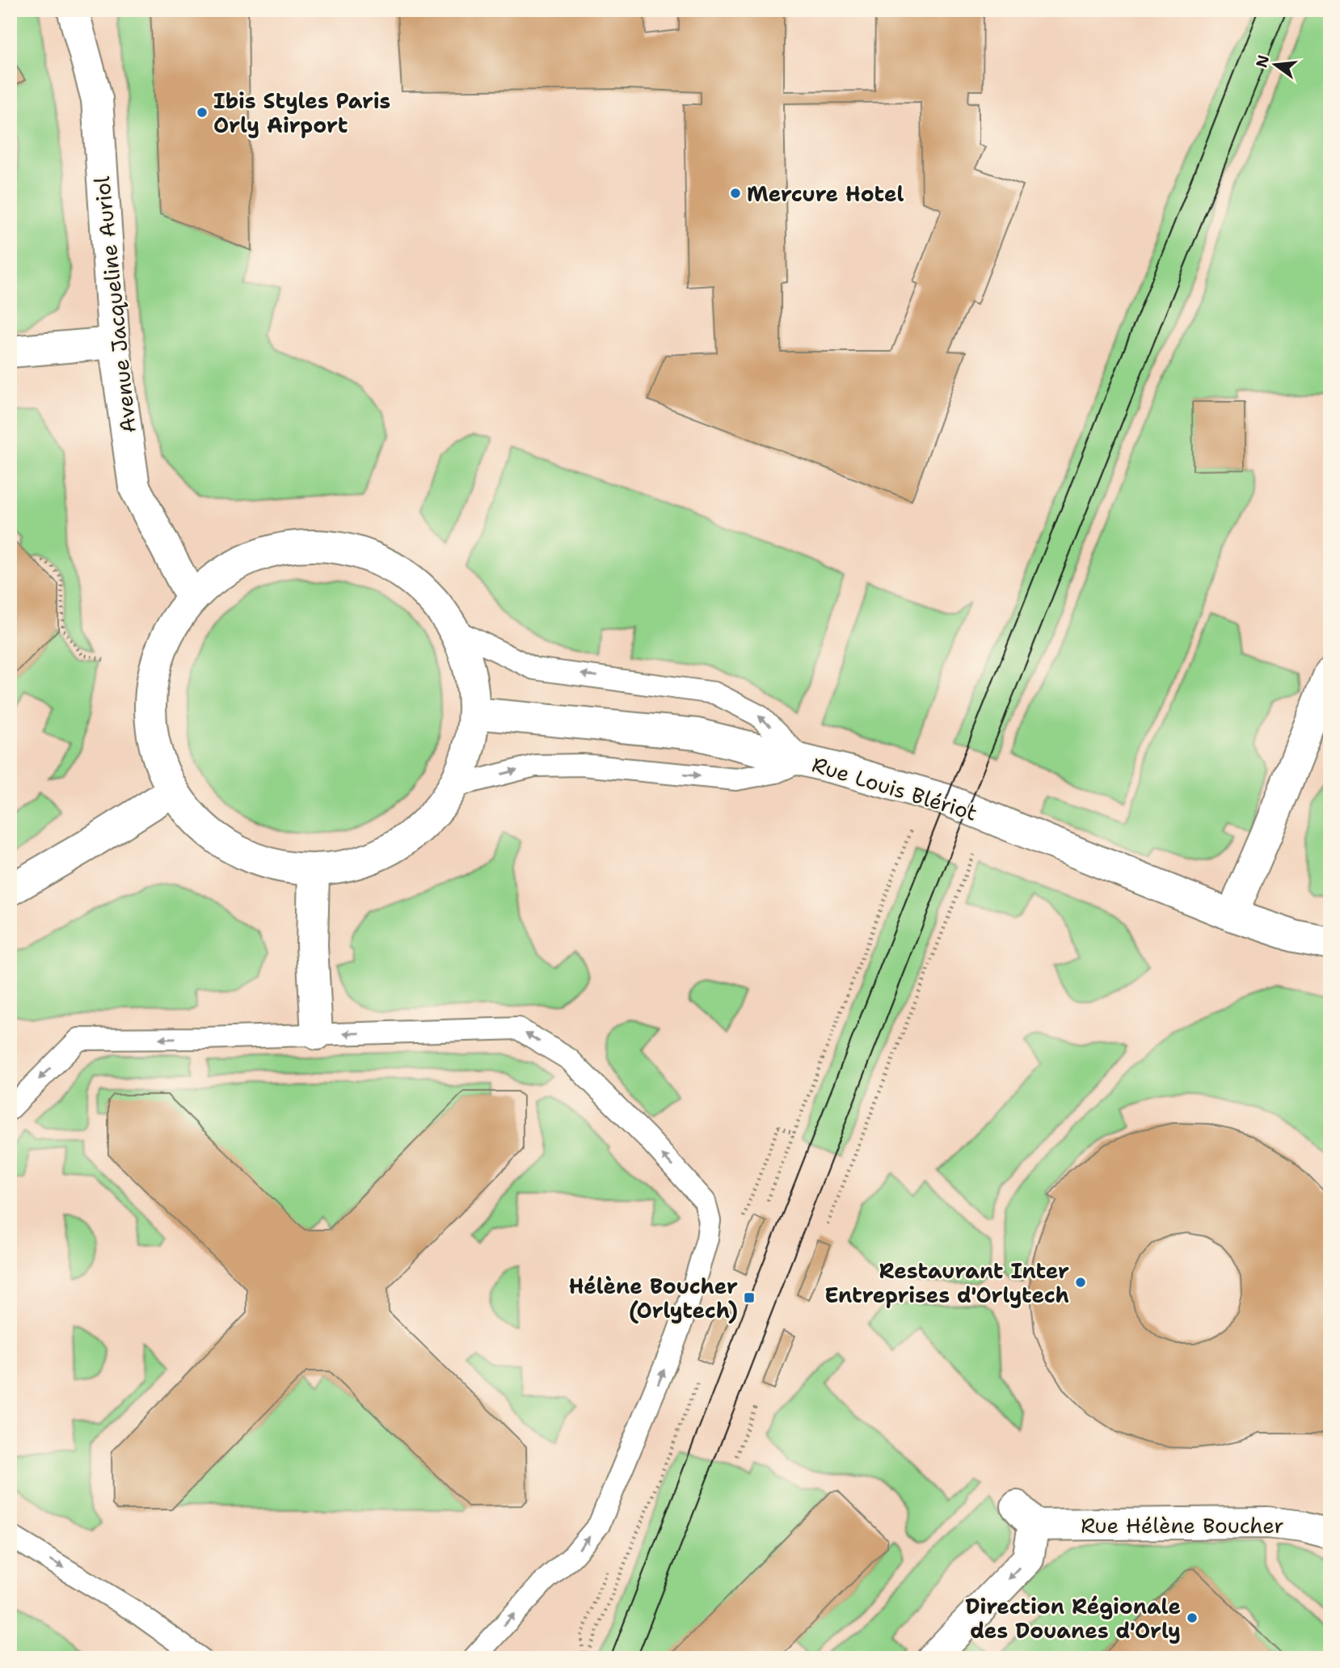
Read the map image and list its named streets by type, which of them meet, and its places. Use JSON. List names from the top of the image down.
{
  "streets": {
    "main road": ["Avenue Jacqueline Auriol", "Rue Louis Blériot", "Rue Hélène Boucher"]
  },
  "one_way": ["Rue Hélène Boucher"],
  "places": {
    "other": [
      "Ibis Styles Paris Orly Airport",
      "Mercure Hotel",
      "Restaurant Inter Entreprises d'Orlytech",
      "Direction Régionale des Douanes d'Orly"
    ],
    "transit": ["Hélène Boucher (Orlytech)"]
  },
  "north": "left"
}
